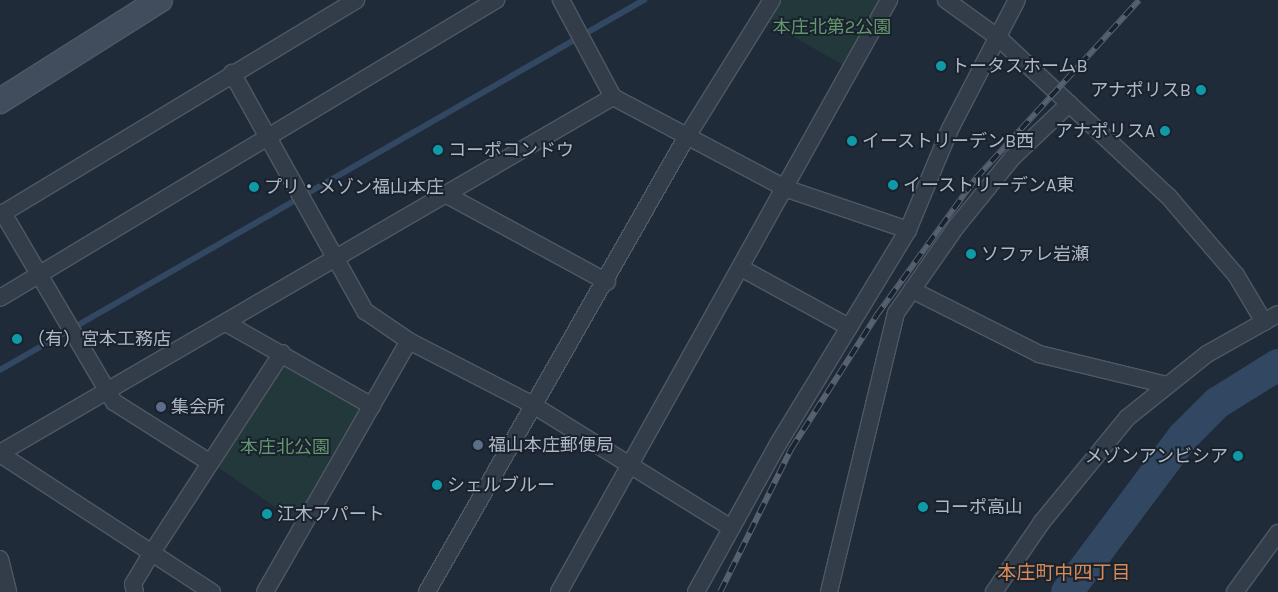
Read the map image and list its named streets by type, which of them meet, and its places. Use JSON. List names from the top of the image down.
{
  "districts": ["本庄町中四丁目"],
  "parks": ["本庄北第2公園", "本庄北公園"],
  "places": [
    "トータスホームB",
    "アナポリスB",
    "アナポリスA",
    "イーストリーデンB西",
    "コーポコンドウ",
    "イーストリーデンA東",
    "プリ・メゾン福山本庄",
    "ソファレ岩瀬",
    "（有）宮本工務店",
    "集会所",
    "福山本庄郵便局",
    "メゾンアンビシア",
    "シェルブルー",
    "コーポ高山",
    "江木アパート"
  ]
}
